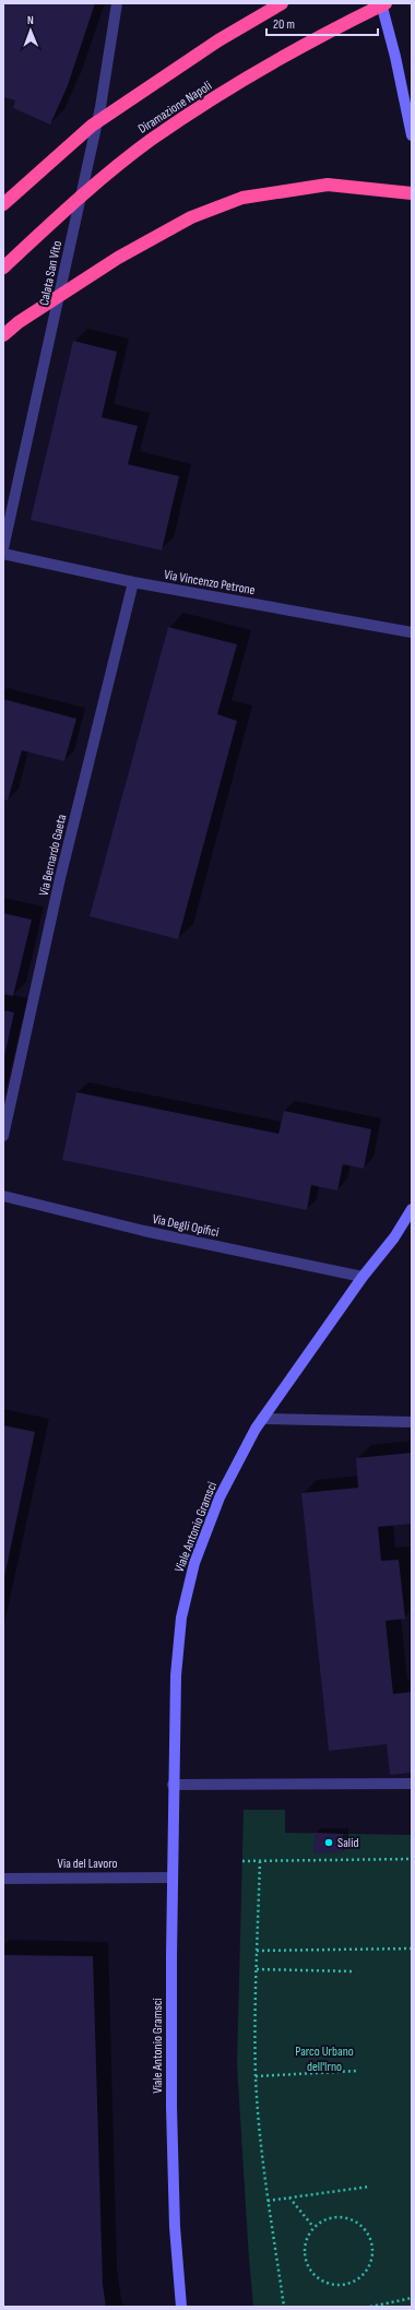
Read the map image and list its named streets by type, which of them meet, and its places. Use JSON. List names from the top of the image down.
{
  "streets": {
    "highway": ["Diramazione Napoli"],
    "main road": ["Viale Antonio Gramsci"],
    "street": [
      "Calata San Vito",
      "Via Vincenzo Petrone",
      "Via Bernardo Gaeta",
      "Via Degli Opifici",
      "Via del Lavoro"
    ]
  },
  "crossings": [
    ["Via Vincenzo Petrone", "Via Bernardo Gaeta"],
    ["Via Degli Opifici", "Viale Antonio Gramsci"],
    ["Viale Antonio Gramsci", "Via del Lavoro"]
  ],
  "parks": ["Parco Urbano dell'Irno"],
  "places": ["Salid"],
  "scale_bar": "20 m",
  "north": "top"
}
